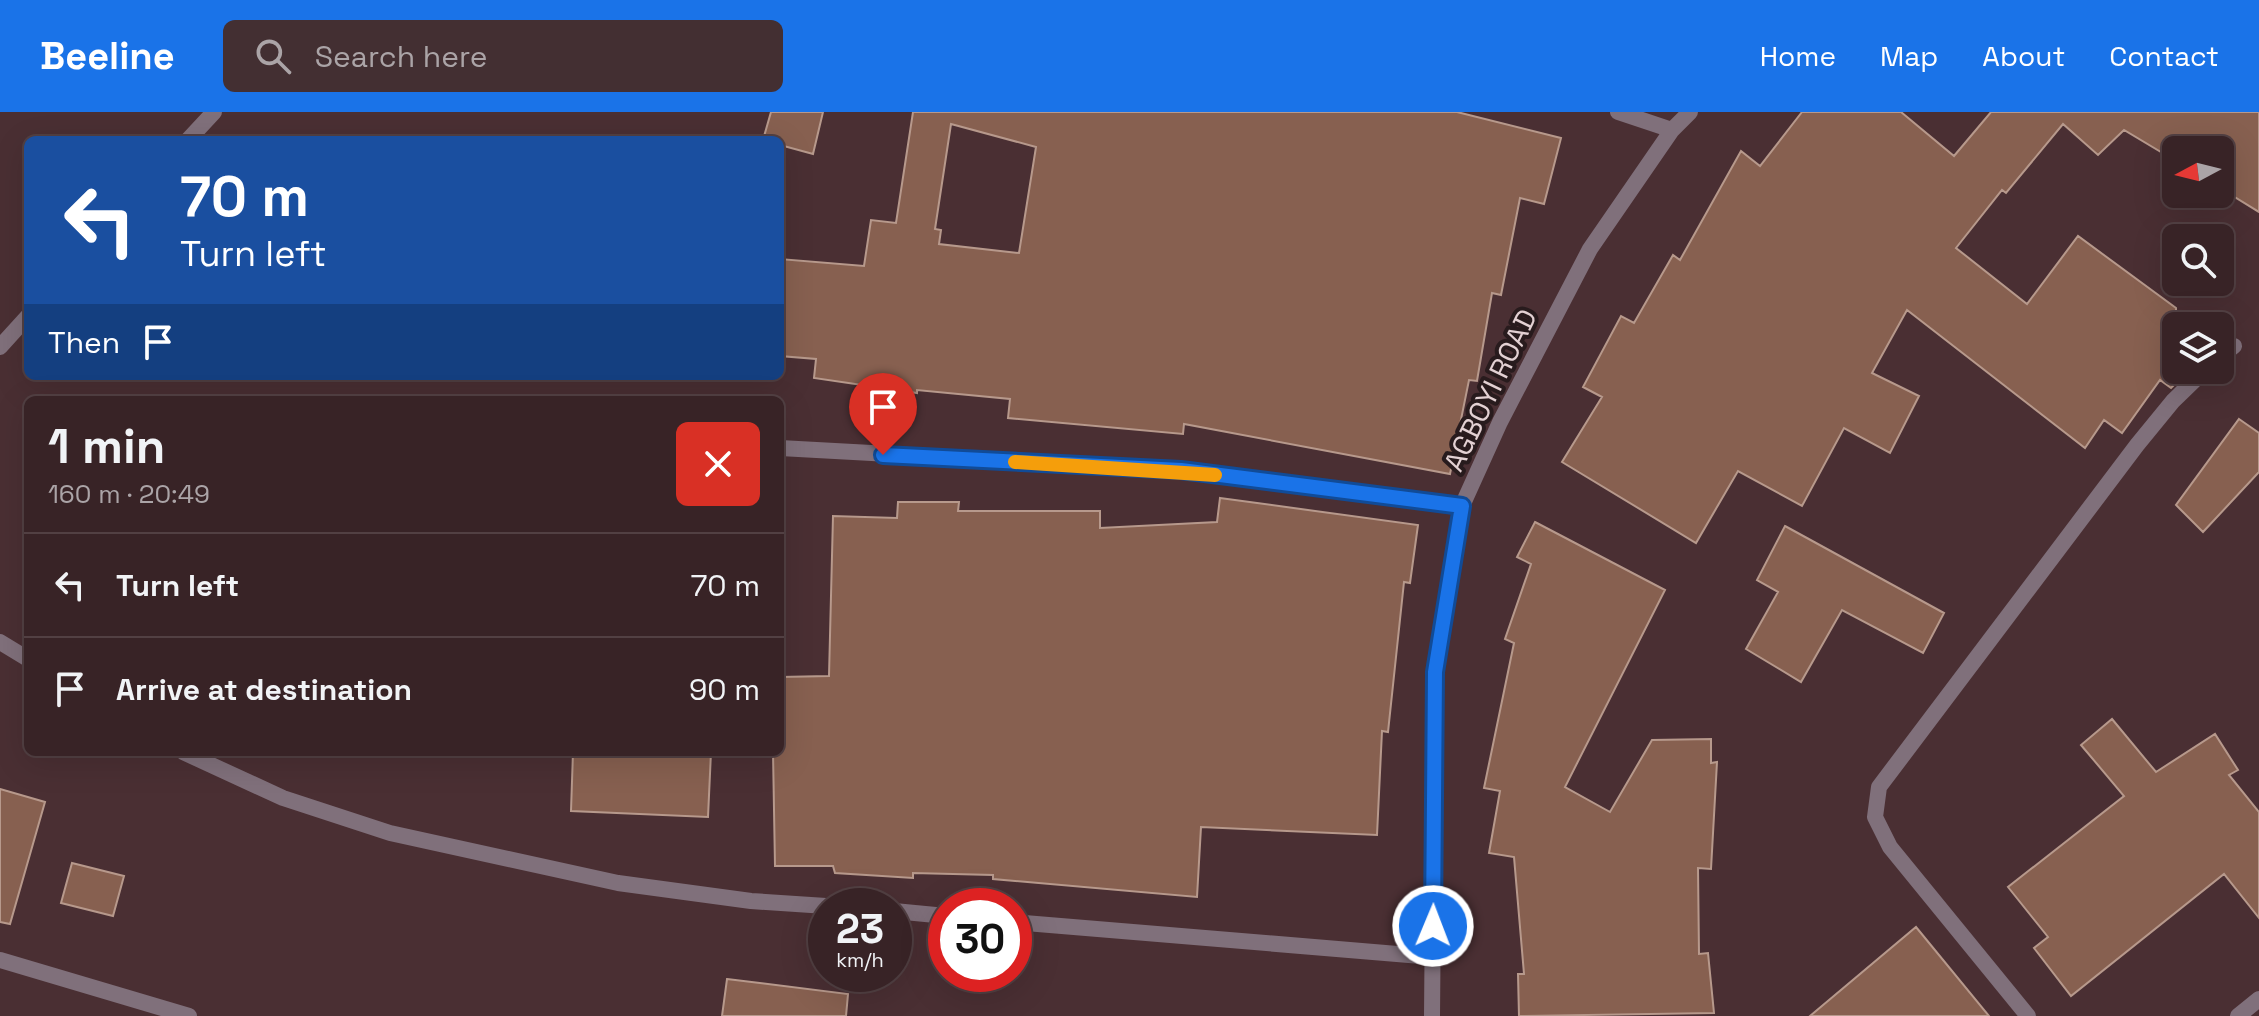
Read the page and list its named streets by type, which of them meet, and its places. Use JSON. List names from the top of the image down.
{
  "streets": {
    "street": ["AGBOYI ROAD"]
  },
  "north": "left",
  "page": {
    "header": "Beeline",
    "search": "Search here",
    "nav": [
      "Home",
      "Map",
      "About",
      "Contact"
    ],
    "turn": ["70 m", "Turn left"],
    "then": "Then",
    "heading": ["1 min", "160 m · 20:49"],
    "list": [
      {
        "name": "Turn left",
        "value": "70 m"
      },
      {
        "name": "Arrive at destination",
        "value": "90 m"
      }
    ],
    "speed": "23 km/h",
    "limit": "30"
  }
}
